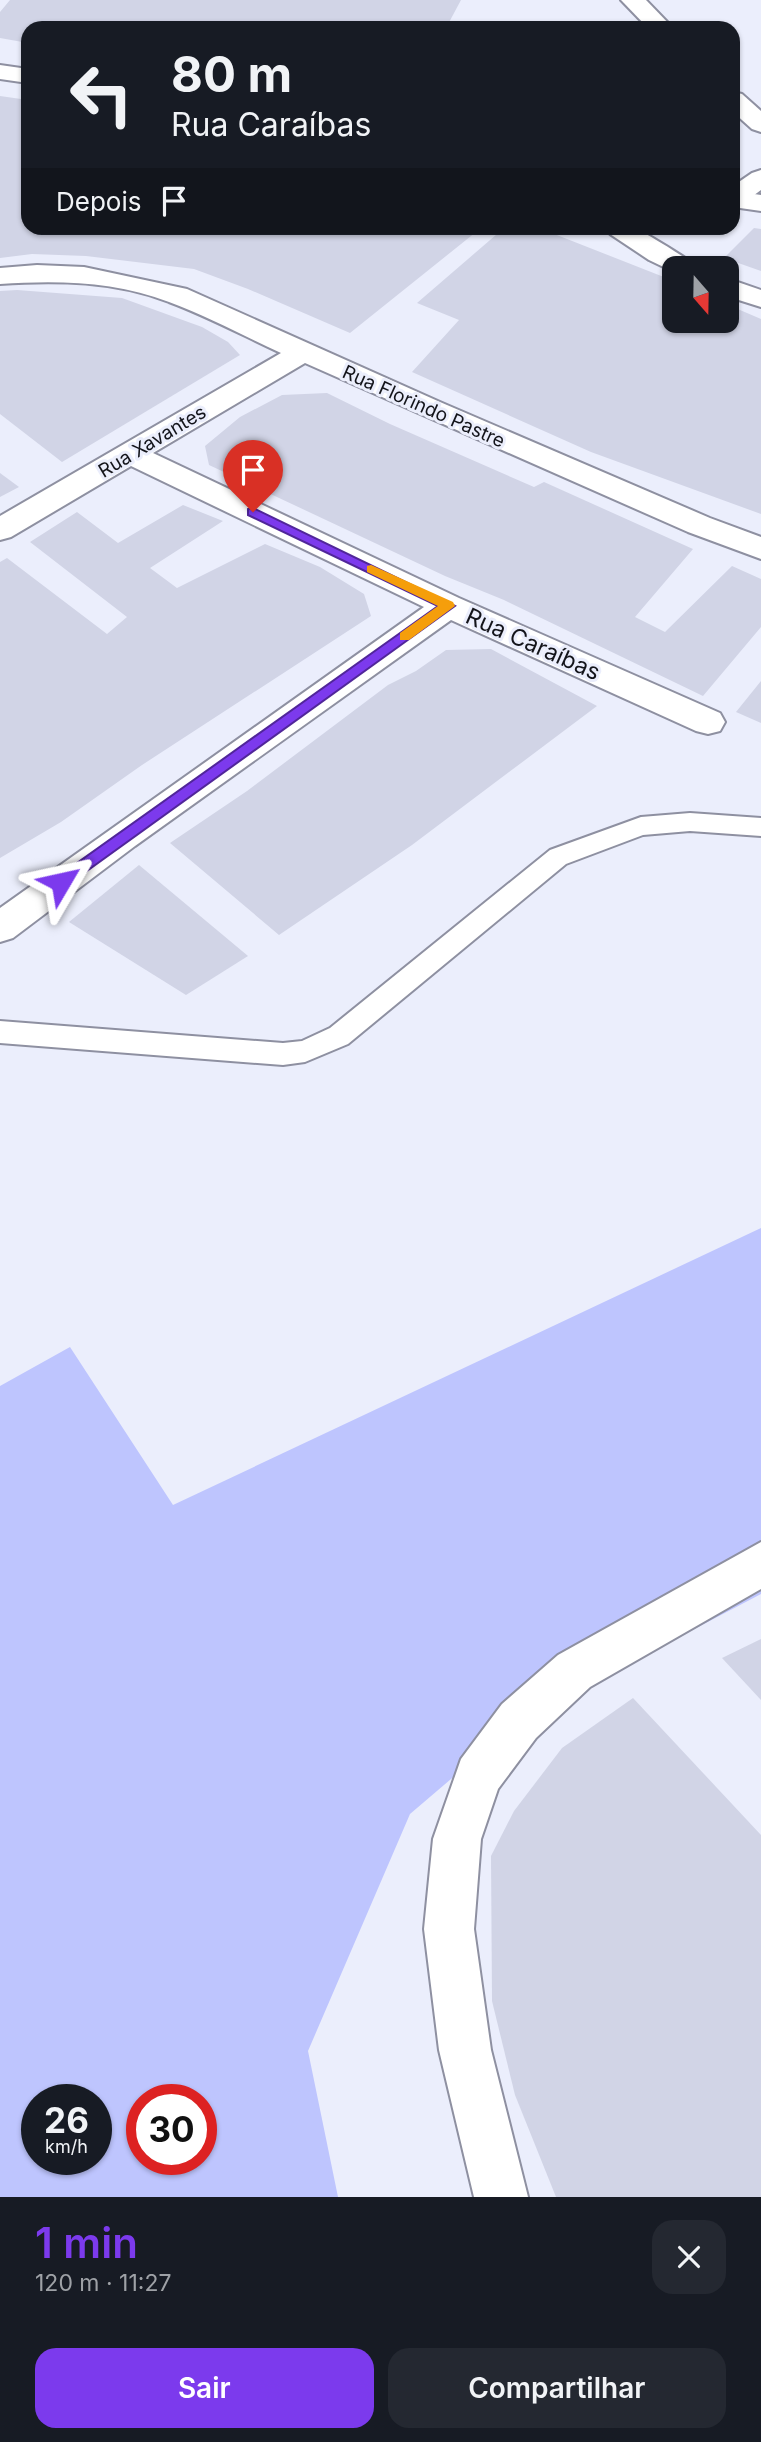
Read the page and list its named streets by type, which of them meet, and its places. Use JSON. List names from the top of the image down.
{
  "streets": {
    "street": ["Rua Florindo Pastre", "Rua Xavantes", "Rua Caraíbas"]
  },
  "crossings": [
    ["Rua Florindo Pastre", "Rua Xavantes"],
    ["Rua Xavantes", "Rua Caraíbas"]
  ],
  "north": "bottom",
  "page": {
    "turn": ["80 m", "Rua Caraíbas"],
    "then": "Depois",
    "speed": "26 km/h",
    "limit": "30",
    "heading": ["1 min", "120 m · 11:27"],
    "buttons": ["Sair", "Compartilhar"]
  }
}
